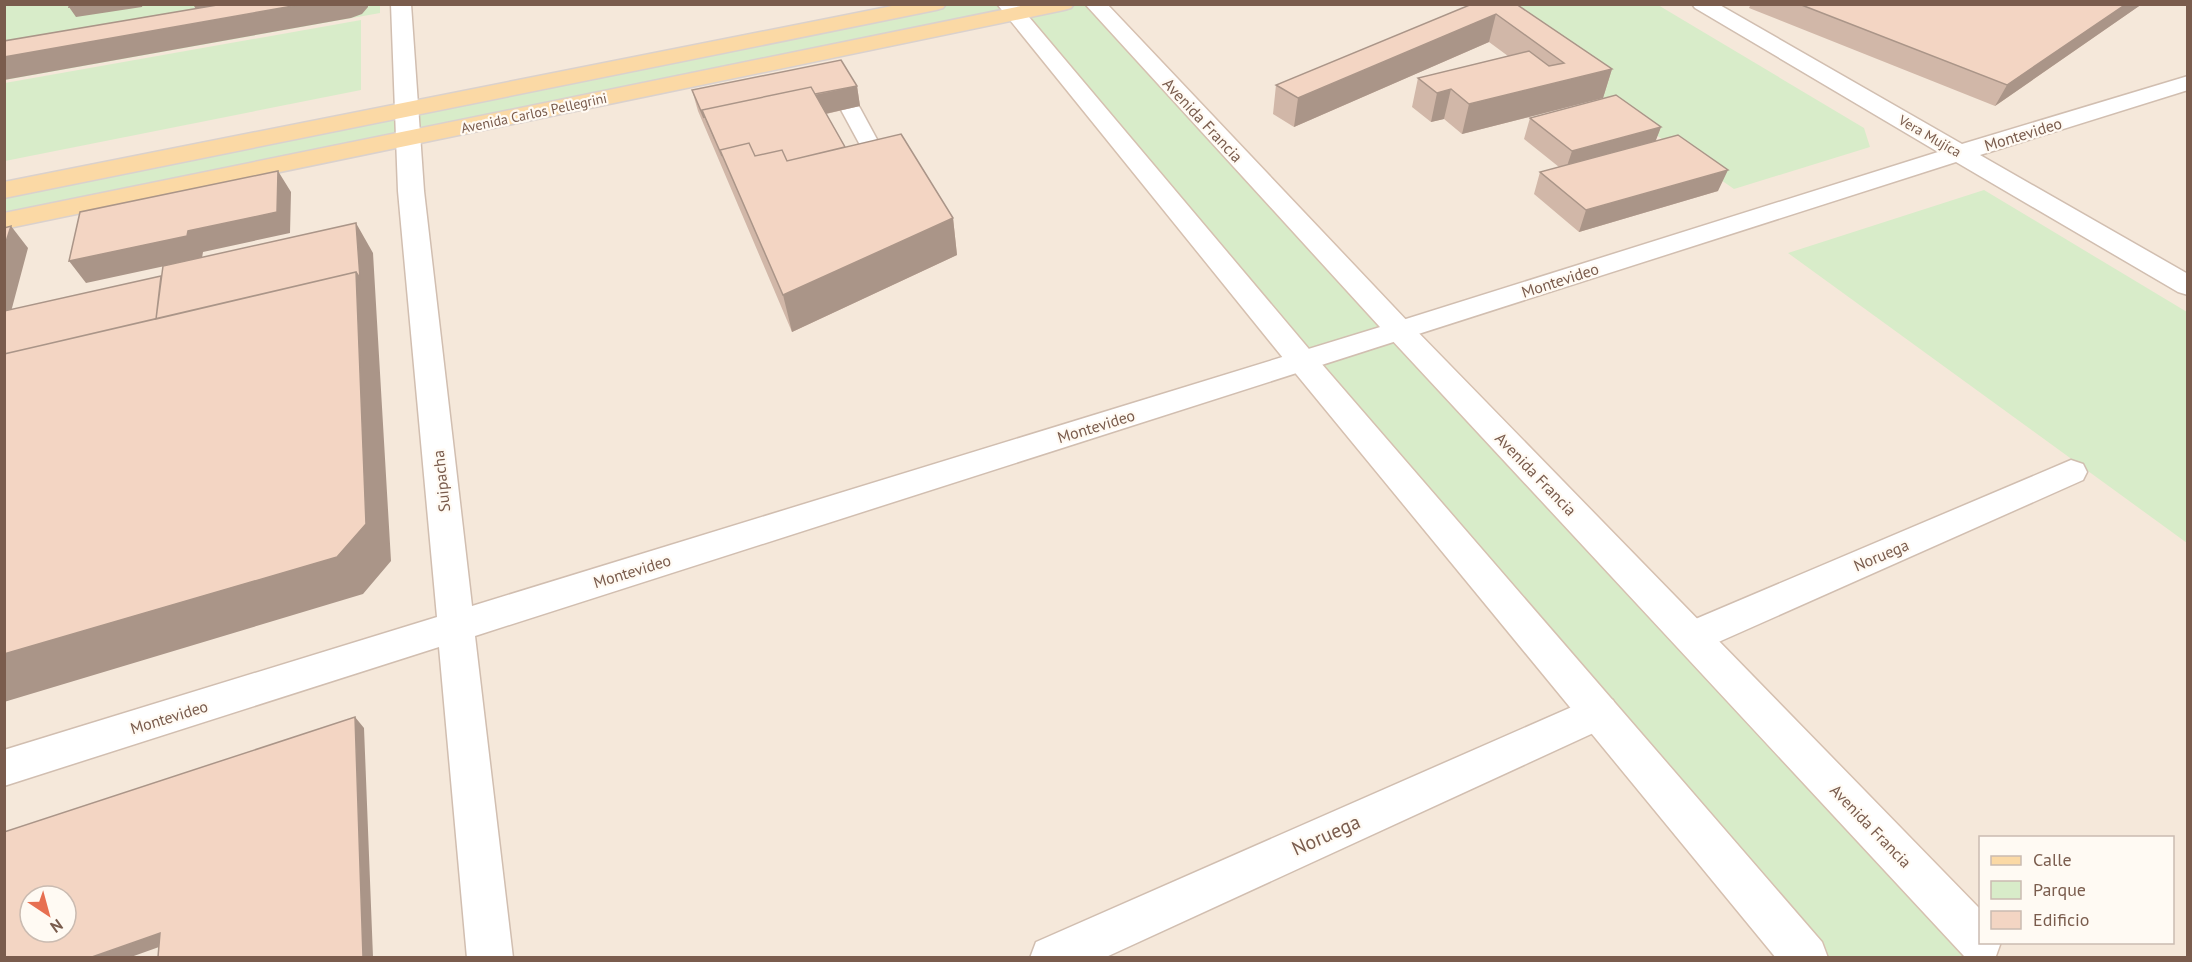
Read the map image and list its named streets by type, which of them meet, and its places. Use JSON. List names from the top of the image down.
{
  "streets": {
    "main road": ["Avenida Carlos Pellegrini"],
    "street": [
      "Avenida Francia",
      "Montevideo",
      "Vera Mujíca",
      "Suipacha",
      "Noruega"
    ]
  },
  "crossings": [
    ["Avenida Carlos Pellegrini", "Suipacha"],
    ["Avenida Francia", "Montevideo"],
    ["Avenida Francia", "Noruega"],
    ["Montevideo", "Vera Mujíca"],
    ["Montevideo", "Suipacha"]
  ],
  "legend": ["Calle", "Parque", "Edificio"],
  "north": "bottom right"
}
